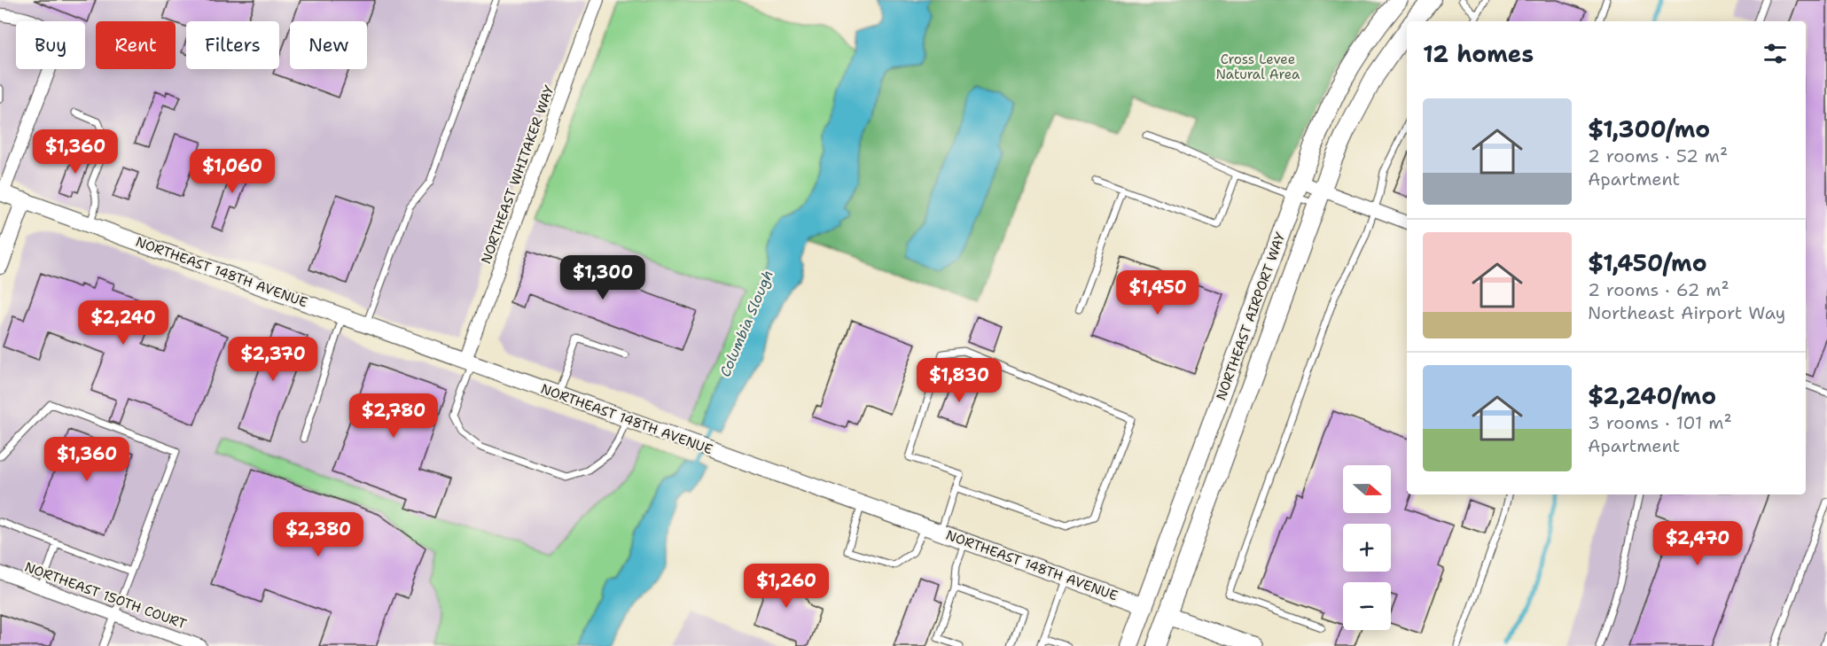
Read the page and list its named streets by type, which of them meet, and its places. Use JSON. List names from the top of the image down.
{
  "streets": {
    "main road": ["NORTHEAST 148TH AVENUE", "NORTHEAST AIRPORT WAY"],
    "street": ["NORTHEAST WHITAKER WAY", "NORTHEAST 150TH COURT"]
  },
  "crossings": [
    ["NORTHEAST WHITAKER WAY", "NORTHEAST 148TH AVENUE"],
    ["NORTHEAST 148TH AVENUE", "NORTHEAST AIRPORT WAY"]
  ],
  "water": ["Columbia Slough"],
  "parks": ["Cross Levee Natural Area"],
  "north": "right",
  "page": {
    "chip": [
      "Buy",
      "Rent",
      "Filters",
      "New"
    ],
    "heading": "12 homes",
    "list": [
      {
        "name": "$1,300/mo",
        "note": "2 rooms · 52 m² · Apartment"
      },
      {
        "name": "$1,450/mo",
        "note": "2 rooms · 62 m² · Northeast Airport Way"
      },
      {
        "name": "$2,240/mo",
        "note": "3 rooms · 101 m² · Apartment"
      }
    ],
    "price": [
      "$1,360",
      "$1,060",
      "$1,300",
      "$1,450",
      "$2,240",
      "$2,370",
      "$1,830",
      "$2,780",
      "$1,360",
      "$2,380",
      "$2,470",
      "$1,260"
    ],
    "map_buttons": ["+", "−"]
  }
}
